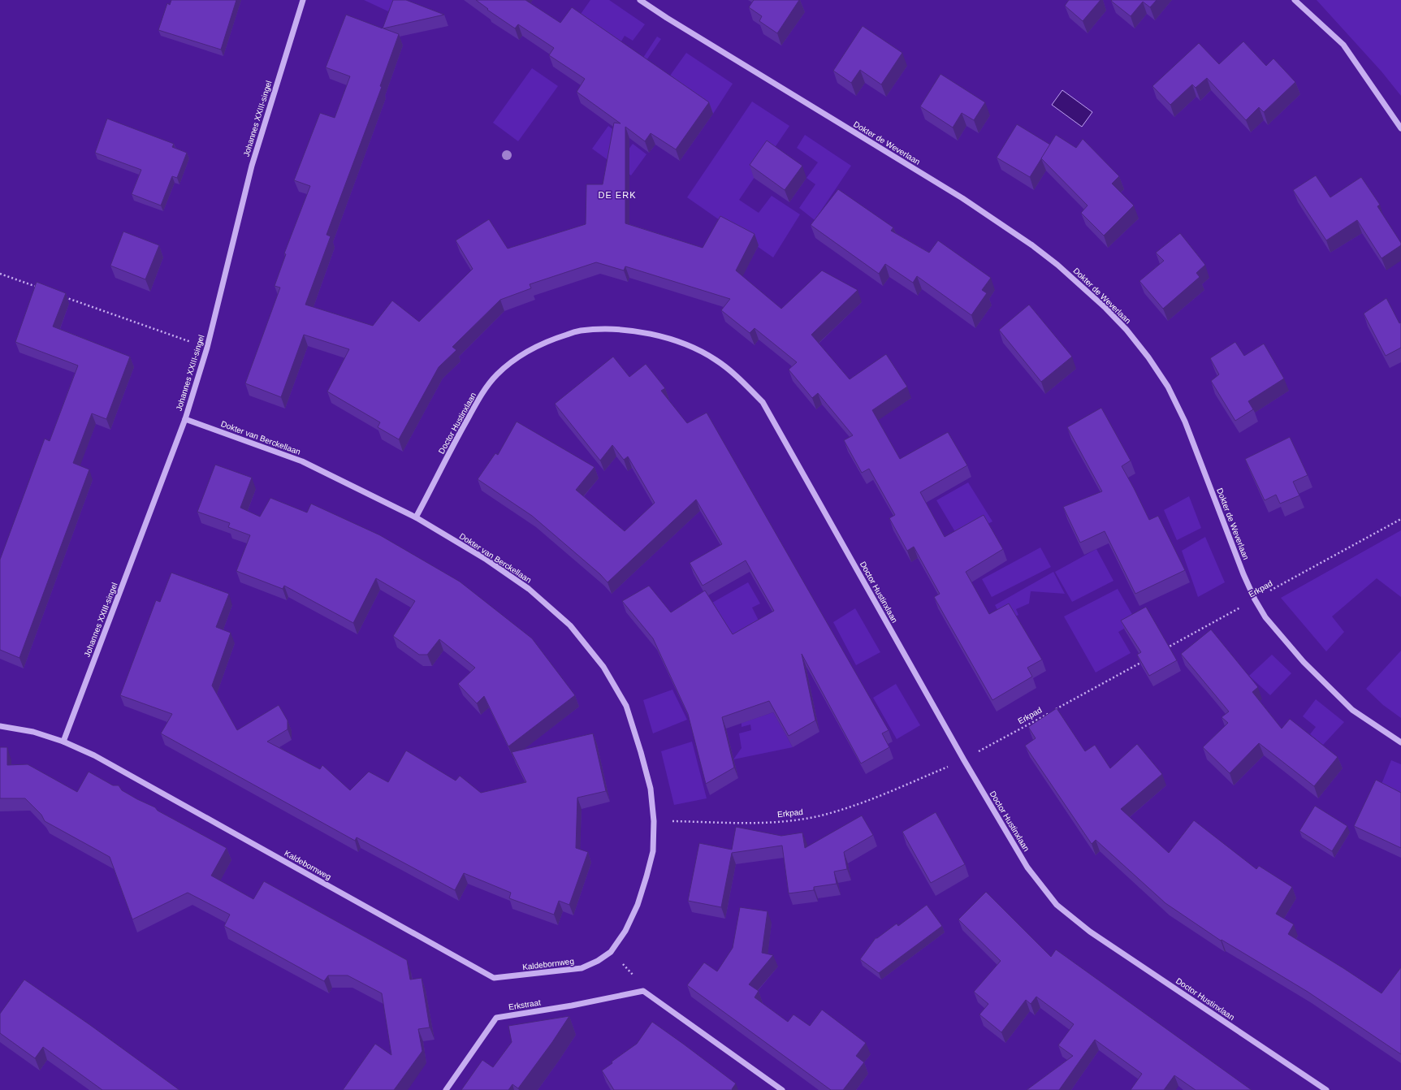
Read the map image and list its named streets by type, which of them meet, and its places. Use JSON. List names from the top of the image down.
{
  "streets": {
    "street": [
      "Johannes XXIII-singel",
      "Dokter de Weverlaan",
      "Doctor Hustinxlaan",
      "Dokter van Berckellaan",
      "Kaldebornweg",
      "Erkstraat"
    ],
    "path": ["Erkpad"]
  },
  "crossings": [
    ["Johannes XXIII-singel", "Dokter van Berckellaan"],
    ["Johannes XXIII-singel", "Kaldebornweg"],
    ["Dokter de Weverlaan", "Erkpad"],
    ["Doctor Hustinxlaan", "Dokter van Berckellaan"],
    ["Doctor Hustinxlaan", "Erkpad"],
    ["Dokter van Berckellaan", "Erkpad"],
    ["Dokter van Berckellaan", "Kaldebornweg"]
  ],
  "districts": ["DE ERK"]
}
